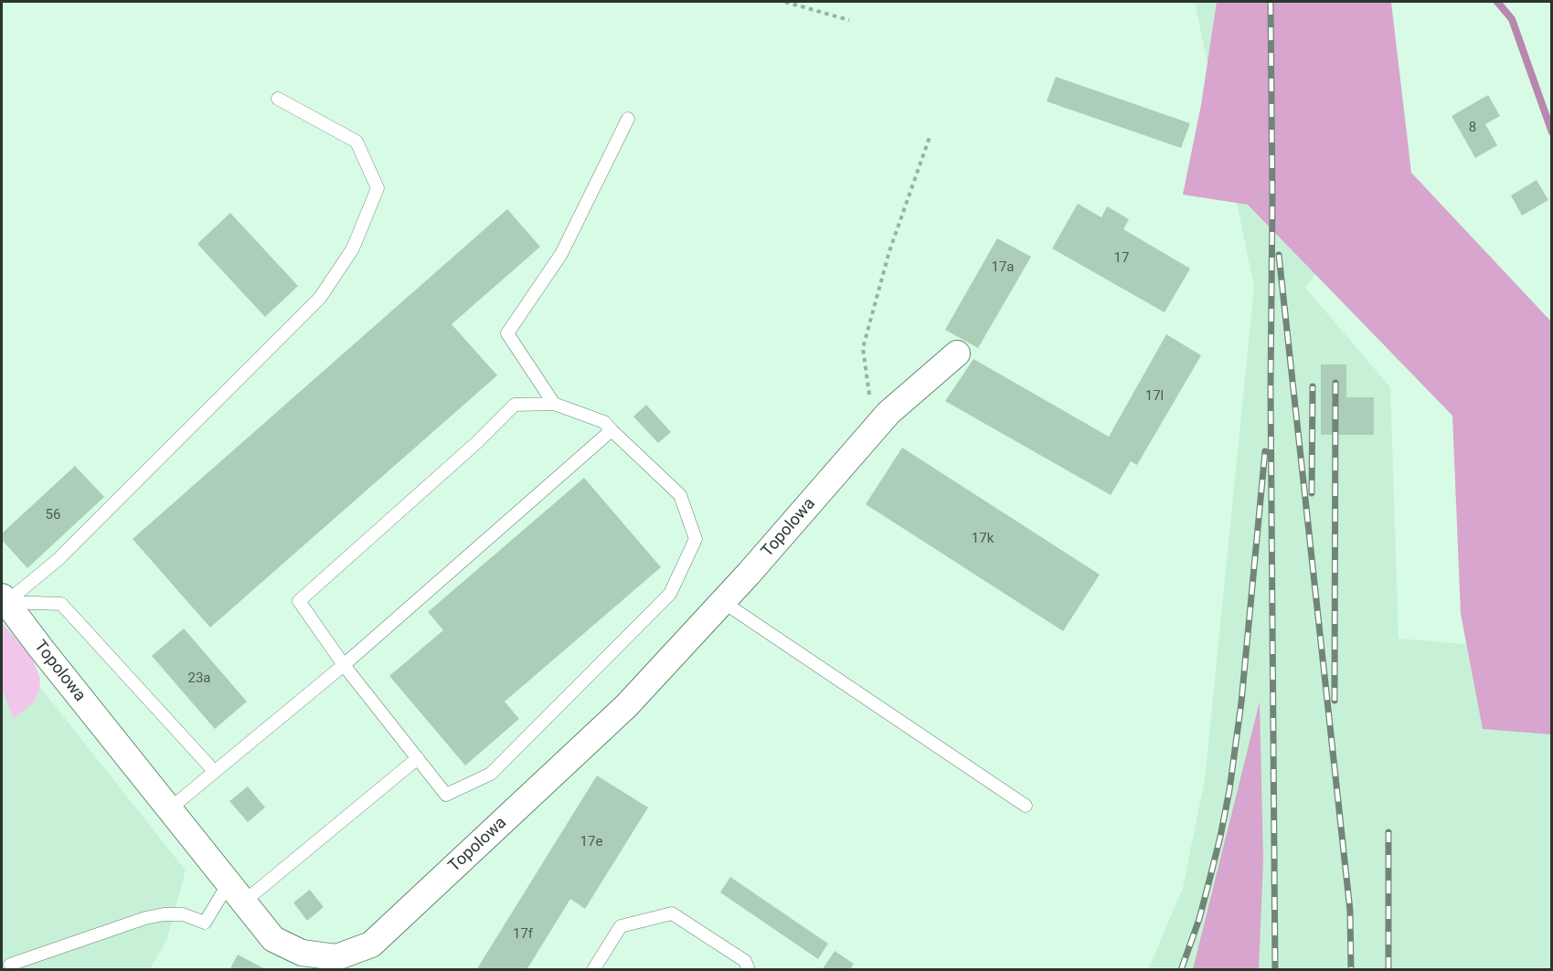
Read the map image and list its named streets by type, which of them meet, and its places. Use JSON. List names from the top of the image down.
{
  "streets": {
    "street": ["Topolowa"]
  },
  "house_numbers": [
    "8",
    "17",
    "17a",
    "17l",
    "56",
    "17k",
    "23a",
    "17e",
    "17f"
  ]
}
